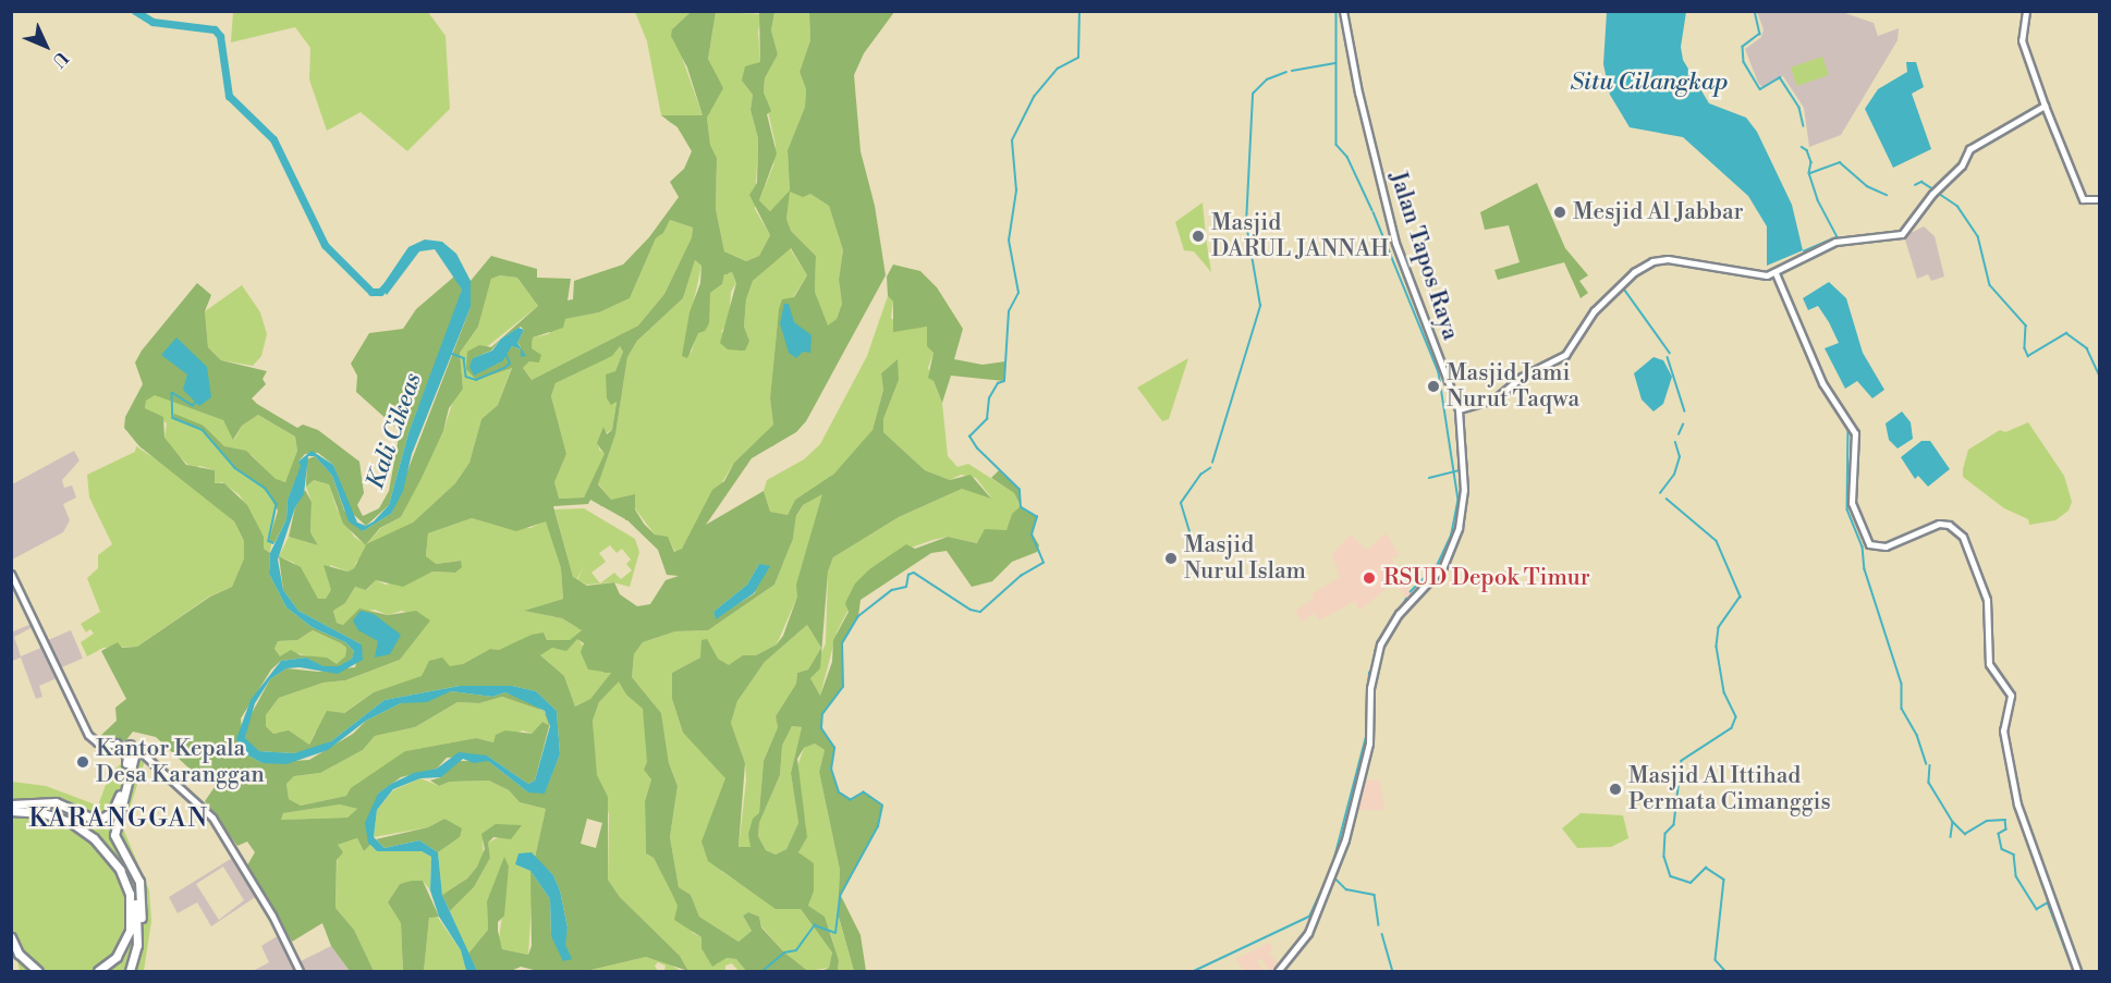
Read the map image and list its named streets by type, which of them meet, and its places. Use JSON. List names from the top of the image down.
{
  "streets": {
    "street": ["Jalan Tapos Raya"]
  },
  "districts": ["KARANGGAN"],
  "water": ["Situ Cilangkap", "Kali Cikeas"],
  "places": [
    "Mesjid Al Jabbar",
    "Masjid DARUL JANNAH",
    "Masjid Jami Nurut Taqwa",
    "Masjid Nurul Islam",
    "RSUD Depok Timur",
    "Kantor Kepala Desa Karanggan",
    "Masjid Al Ittihad Permata Cimanggis"
  ],
  "north": "bottom right"
}
